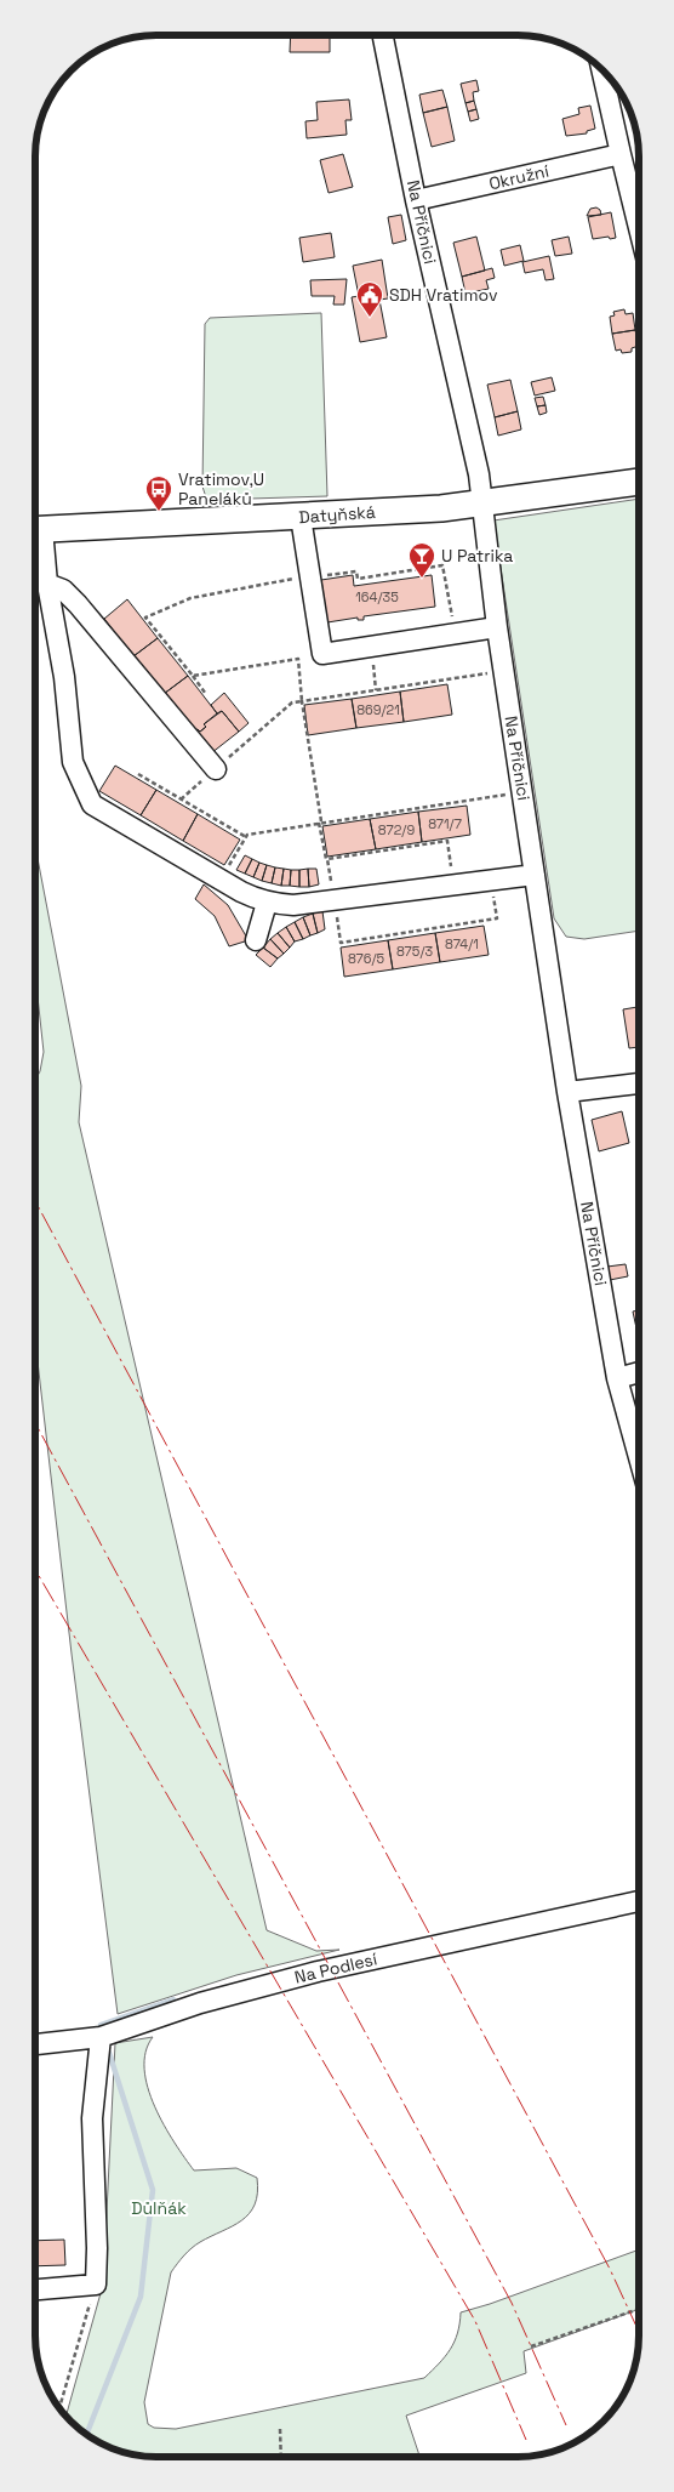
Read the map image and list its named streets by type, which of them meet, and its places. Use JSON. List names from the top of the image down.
{
  "streets": {
    "main road": ["Datyňská"],
    "street": ["Okružní", "Na Příčnici", "Na Podlesí"]
  },
  "crossings": [
    ["Okružní", "Na Příčnici"],
    ["Na Příčnici", "Datyňská"]
  ],
  "parks": ["Důlňák"],
  "places": {
    "public building": ["SDH Vratimov"],
    "bus stop": ["Vratimov,U Paneláků"],
    "bar": ["U Patrika"]
  },
  "house_numbers": [
    "164/35",
    "869/21",
    "871/7",
    "872/9",
    "874/1",
    "875/3",
    "876/5"
  ]
}
